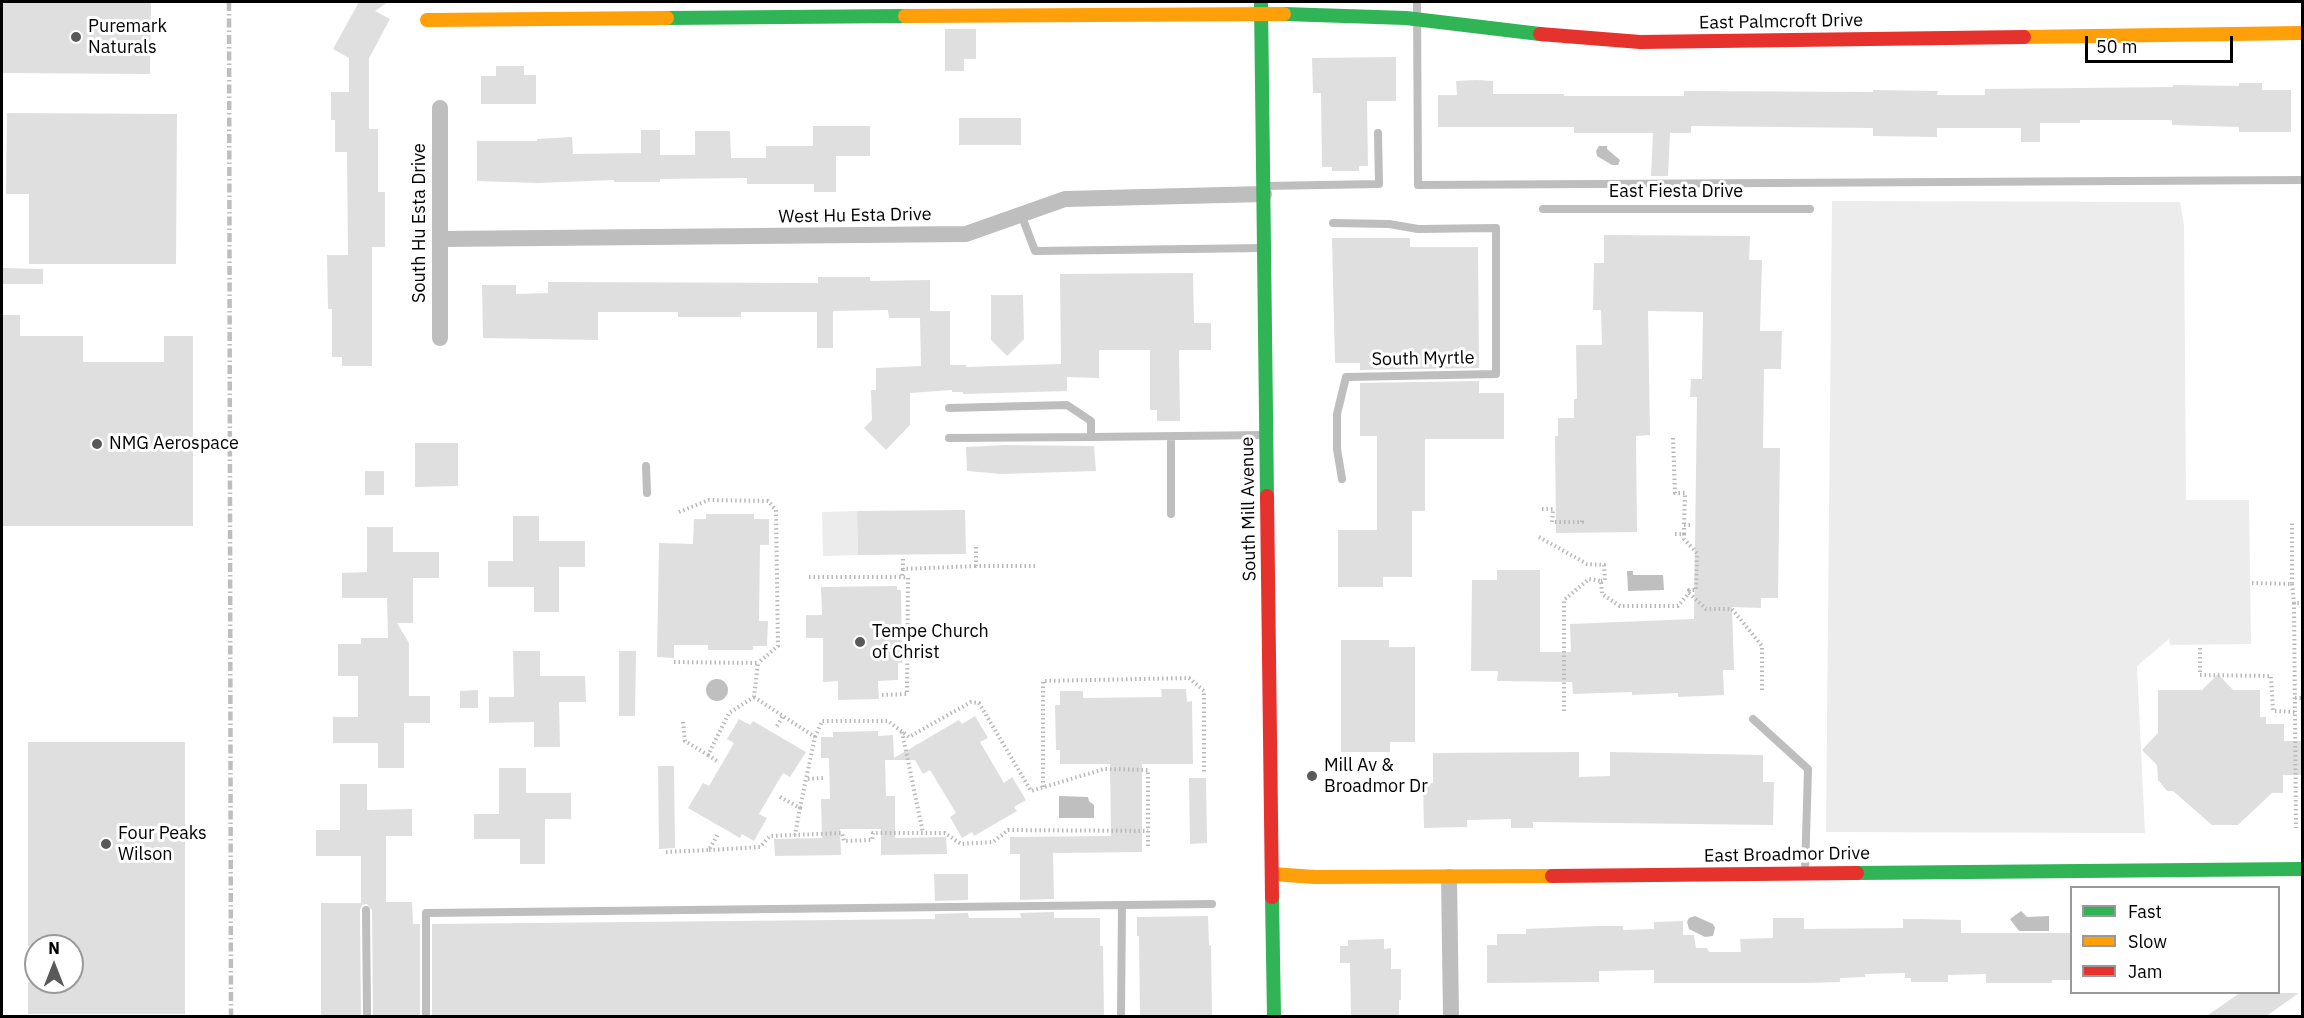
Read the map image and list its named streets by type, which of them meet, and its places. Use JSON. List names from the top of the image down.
{
  "streets": {
    "street": [
      "East Palmcroft Drive",
      "West Hu Esta Drive",
      "South Hu Esta Drive",
      "South Mill Avenue",
      "East Broadmor Drive"
    ],
    "lane": ["East Fiesta Drive", "South Myrtle"]
  },
  "crossings": [
    ["East Palmcroft Drive", "South Mill Avenue"],
    ["West Hu Esta Drive", "South Hu Esta Drive"],
    ["West Hu Esta Drive", "South Mill Avenue"],
    ["South Mill Avenue", "East Broadmor Drive"]
  ],
  "places": [
    "Puremark Naturals",
    "NMG Aerospace",
    "Tempe Church of Christ",
    "Mill Av & Broadmor Dr",
    "Four Peaks Wilson"
  ],
  "legend": ["Fast", "Slow", "Jam"],
  "scale_bar": "50 m",
  "north": "top"
}
